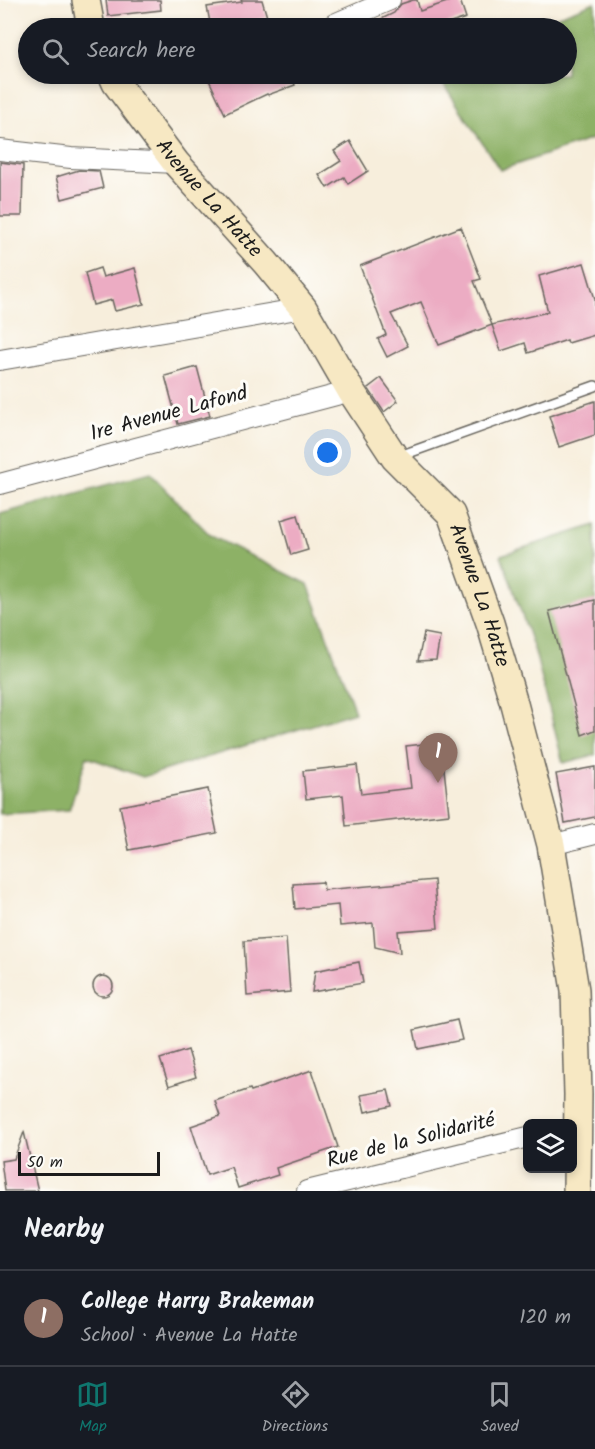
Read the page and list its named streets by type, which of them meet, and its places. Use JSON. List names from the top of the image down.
{
  "streets": {
    "street": ["Avenue La Hatte", "1re Avenue Lafond", "Rue de la Solidarité"]
  },
  "crossings": [
    ["Avenue La Hatte", "1re Avenue Lafond"]
  ],
  "scale_bar": "50 m",
  "page": {
    "search": "Search here",
    "pins": "1",
    "scale": "50 m",
    "heading": "Nearby",
    "list": [
      {
        "mark": "1",
        "name": "College Harry Brakeman",
        "note": "School · Avenue La Hatte",
        "value": "120 m"
      }
    ],
    "nav": ["Map", "Directions", "Saved"]
  }
}
